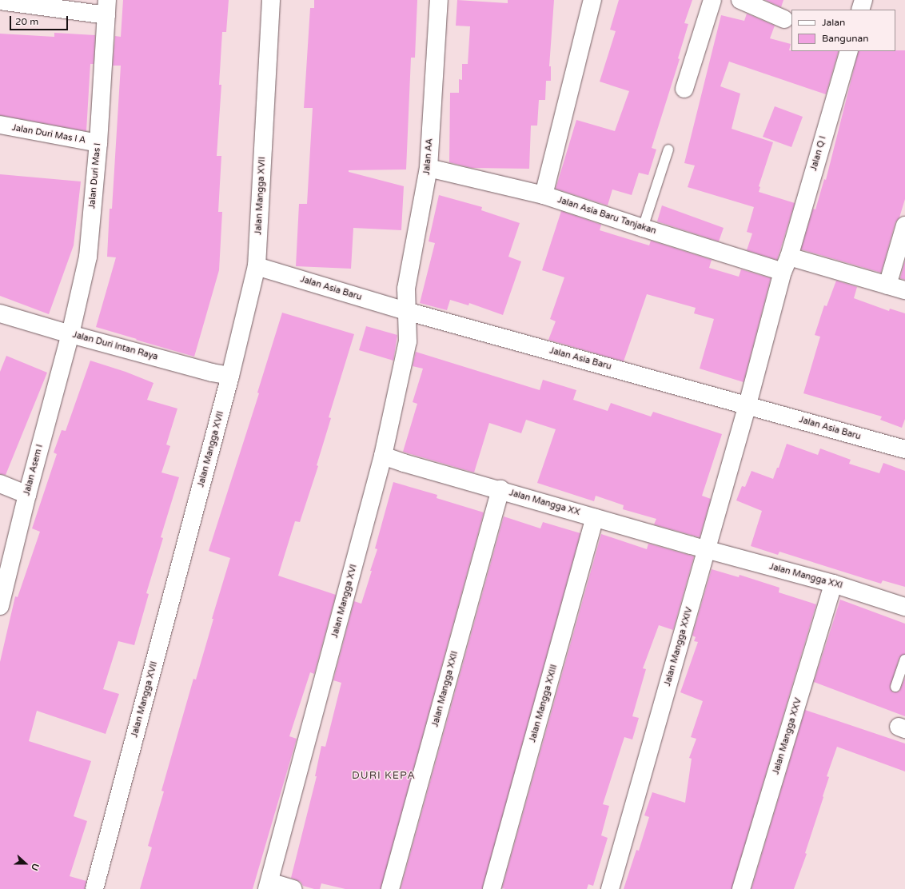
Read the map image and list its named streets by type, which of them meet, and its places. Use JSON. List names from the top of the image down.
{
  "streets": {
    "street": [
      "Jalan Duri Mas I A",
      "Jalan Q I",
      "Jalan AA",
      "Jalan Duri Mas I",
      "Jalan Mangga XVII",
      "Jalan Asia Baru Tanjakan",
      "Jalan Asia Baru",
      "Jalan Duri Intan Raya",
      "Jalan Asem I",
      "Jalan Mangga XX",
      "Jalan Mangga XXI",
      "Jalan Mangga XVI",
      "Jalan Mangga XXIV",
      "Jalan Mangga XXII",
      "Jalan Mangga XXIII",
      "Jalan Mangga XXV"
    ]
  },
  "crossings": [
    ["Jalan Duri Mas I A", "Jalan Duri Mas I"],
    ["Jalan Q I", "Jalan Asia Baru Tanjakan"],
    ["Jalan AA", "Jalan Asia Baru Tanjakan"],
    ["Jalan AA", "Jalan Asia Baru"],
    ["Jalan AA", "Jalan Mangga XVI"],
    ["Jalan Duri Mas I", "Jalan Duri Intan Raya"],
    ["Jalan Duri Mas I", "Jalan Asem I"],
    ["Jalan Mangga XVII", "Jalan Asia Baru"],
    ["Jalan Mangga XVII", "Jalan Duri Intan Raya"],
    ["Jalan Asia Baru", "Jalan Mangga XVI"],
    ["Jalan Asia Baru", "Jalan Mangga XXIV"],
    ["Jalan Duri Intan Raya", "Jalan Asem I"],
    ["Jalan Mangga XX", "Jalan Mangga XXI"],
    ["Jalan Mangga XX", "Jalan Mangga XVI"],
    ["Jalan Mangga XX", "Jalan Mangga XXIV"],
    ["Jalan Mangga XX", "Jalan Mangga XXII"],
    ["Jalan Mangga XX", "Jalan Mangga XXIII"],
    ["Jalan Mangga XXI", "Jalan Mangga XXIV"],
    ["Jalan Mangga XXI", "Jalan Mangga XXV"]
  ],
  "districts": ["DURI KEPA"],
  "legend": ["Jalan", "Bangunan"],
  "scale_bar": "20 m",
  "north": "right"
}
